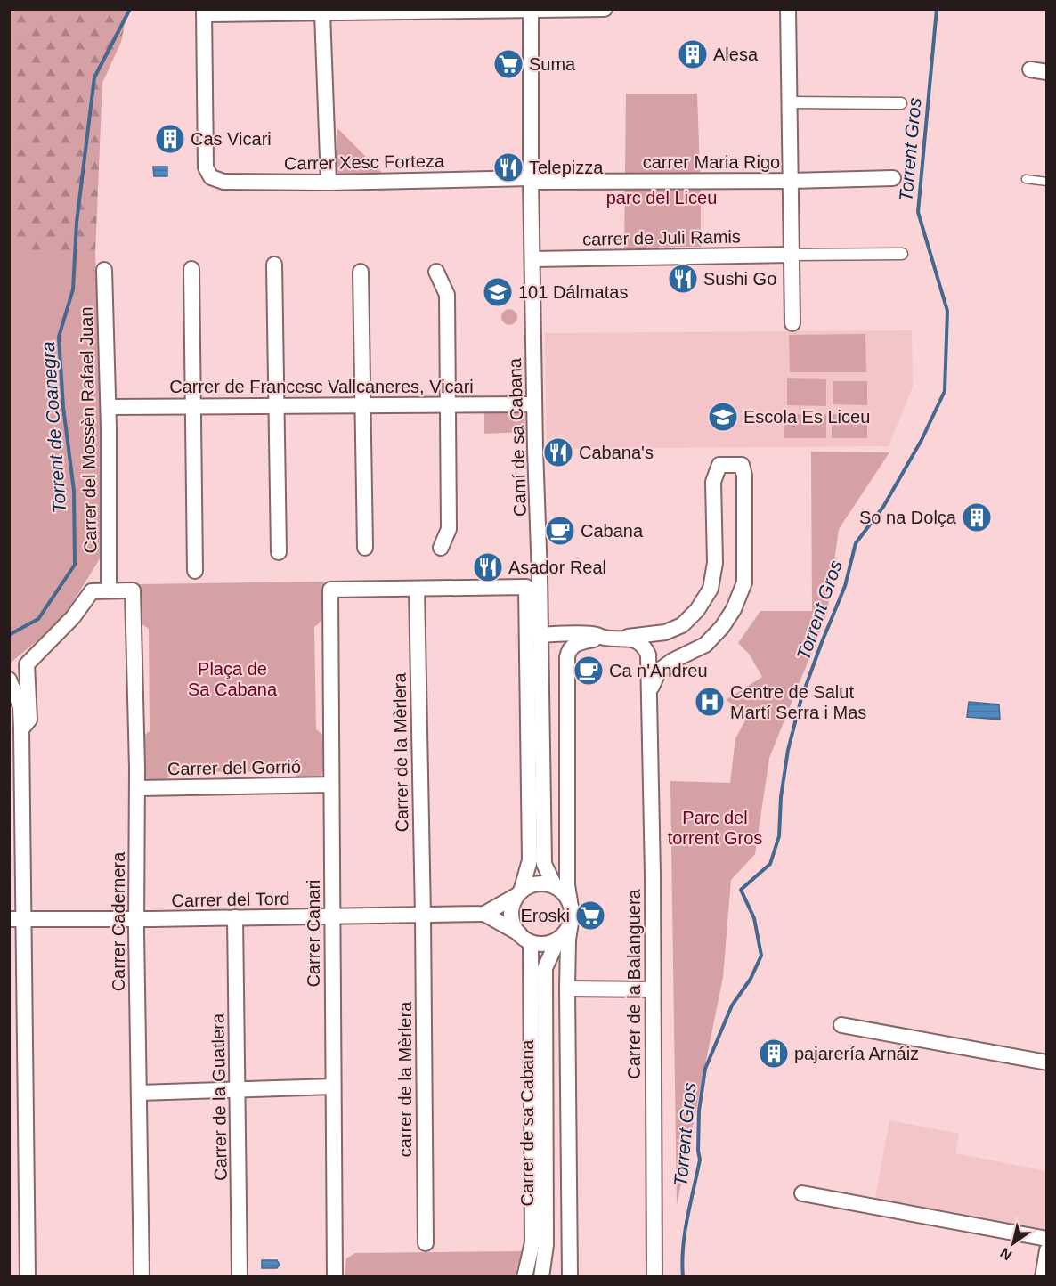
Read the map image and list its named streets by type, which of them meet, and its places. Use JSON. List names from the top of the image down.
{
  "streets": {
    "street": [
      "Carrer Xesc Forteza",
      "carrer Maria Rigo",
      "carrer de Juli Ramis",
      "Carrer de Francesc Vallcaneres, Vicari",
      "Carrer del Mossèn Rafael Juan",
      "Camí de sa Cabana",
      "Carrer de la Mèrlera",
      "Carrer del Gorrió",
      "Carrer del Tord",
      "Carrer Cadernera",
      "Carrer Canari",
      "Carrer de la Balanguera",
      "carrer de la Mèrlera",
      "Carrer de la Guatlera",
      "Carrer de sa Cabana"
    ]
  },
  "crossings": [
    ["Carrer Xesc Forteza", "carrer Maria Rigo"],
    ["Carrer Xesc Forteza", "Camí de sa Cabana"],
    ["carrer Maria Rigo", "Camí de sa Cabana"],
    ["carrer de Juli Ramis", "Camí de sa Cabana"],
    ["Carrer de Francesc Vallcaneres, Vicari", "Carrer del Mossèn Rafael Juan"],
    ["Carrer de Francesc Vallcaneres, Vicari", "Camí de sa Cabana"],
    ["Carrer del Mossèn Rafael Juan", "Carrer Cadernera"],
    ["Carrer de la Mèrlera", "Carrer del Tord"],
    ["Carrer de la Mèrlera", "Carrer Canari"],
    ["Carrer de la Mèrlera", "carrer de la Mèrlera"],
    ["Carrer del Gorrió", "Carrer Cadernera"],
    ["Carrer del Gorrió", "Carrer Canari"],
    ["Carrer del Tord", "Carrer Cadernera"],
    ["Carrer del Tord", "Carrer Canari"],
    ["Carrer del Tord", "carrer de la Mèrlera"],
    ["Carrer del Tord", "Carrer de la Guatlera"],
    ["Carrer del Tord", "Carrer de sa Cabana"]
  ],
  "water": ["Torrent Gros", "Torrent de Coanegra"],
  "parks": ["parc del Liceu", "Plaça de Sa Cabana", "Parc del torrent Gros"],
  "places": {
    "building": [
      "Alesa",
      "Cas Vicari",
      "So na Dolça",
      "pajarería Arnáiz"
    ],
    "supermarket": ["Suma", "Eroski"],
    "restaurant": [
      "Telepizza",
      "Sushi Go",
      "Cabana's",
      "Asador Real"
    ],
    "school or university": ["101 Dálmatas", "Escola Es Liceu"],
    "cafe": ["Cabana", "Ca n'Andreu"],
    "hospital": ["Centre de Salut Martí Serra i Mas"]
  },
  "north": "bottom left"
}
